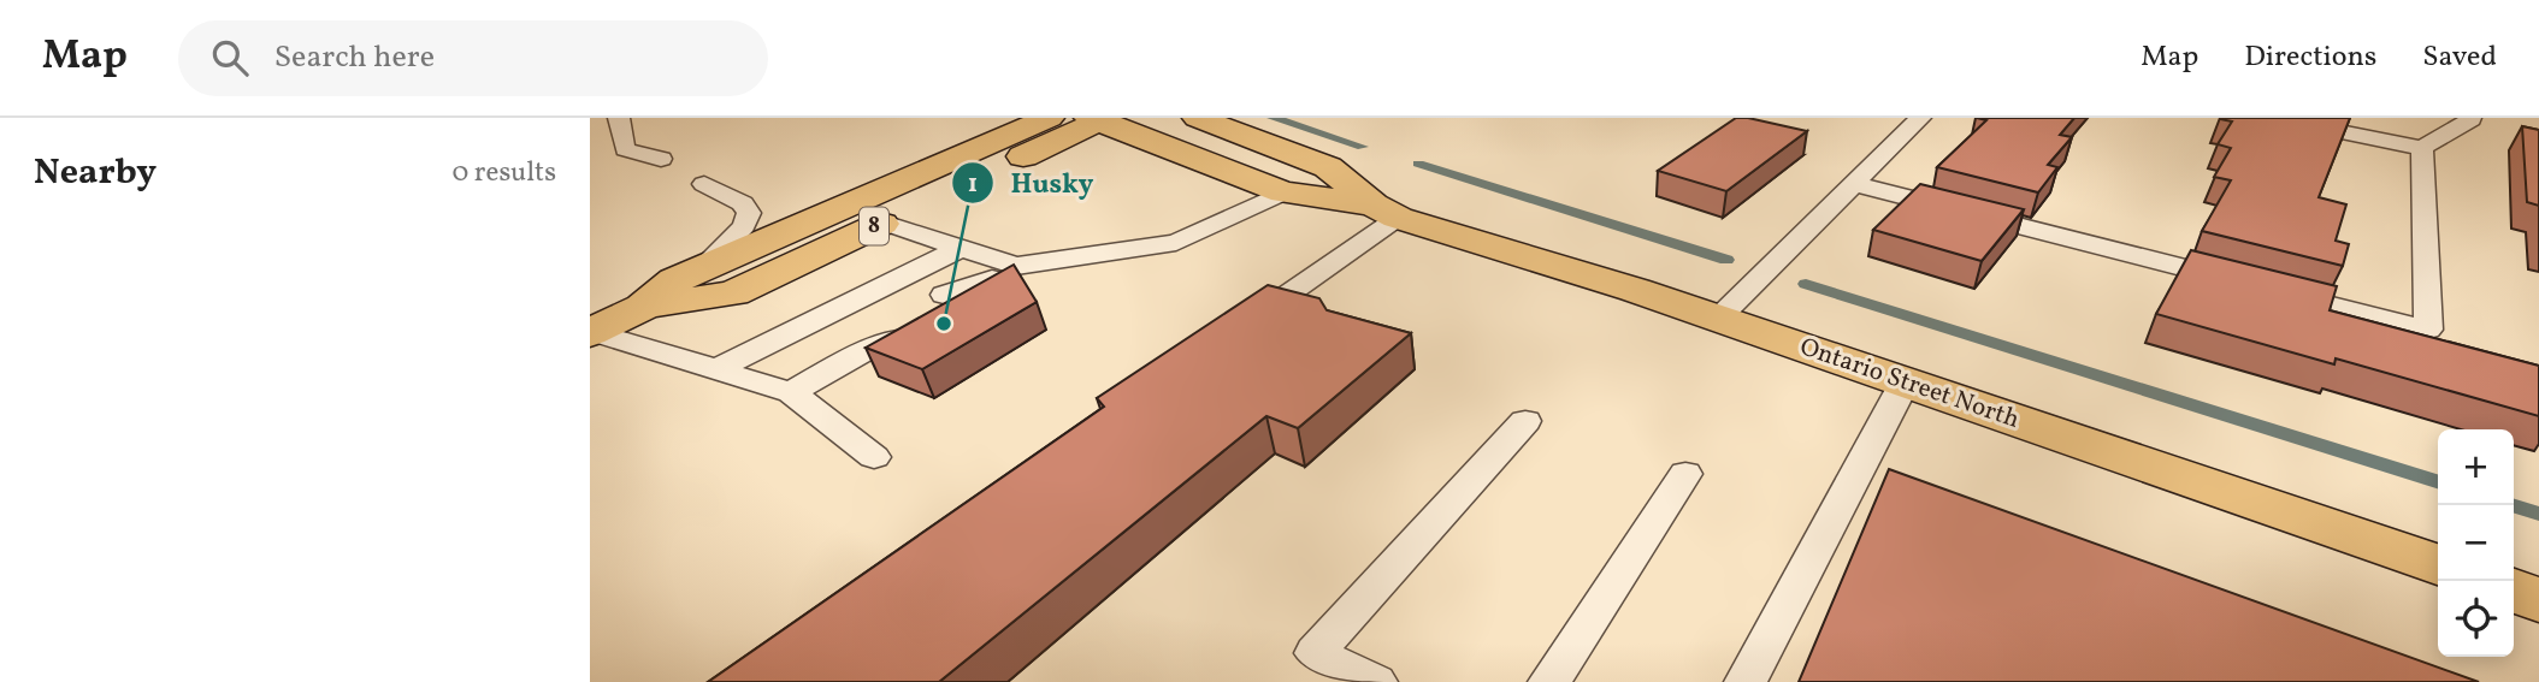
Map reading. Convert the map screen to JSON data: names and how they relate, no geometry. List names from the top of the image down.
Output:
{
  "streets": {
    "main road": ["8", "Ontario Street North"]
  },
  "crossings": [
    ["8", "Ontario Street North"]
  ],
  "places": ["Husky"],
  "page": {
    "header": "Map",
    "search": "Search here",
    "nav": ["Map", "Directions", "Saved"],
    "heading": ["Nearby", "0 results"],
    "map_buttons": ["+", "−"]
  }
}
